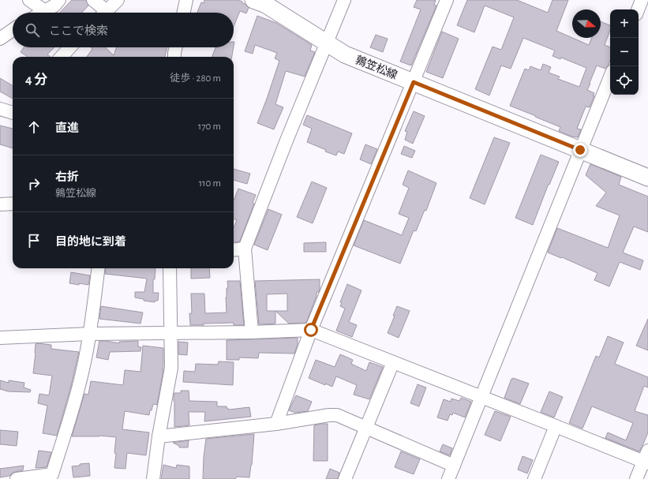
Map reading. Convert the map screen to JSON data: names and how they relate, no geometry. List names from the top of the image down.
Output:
{
  "streets": {
    "main road": ["鶉笠松線"]
  },
  "north": "right",
  "page": {
    "map_buttons": ["+", "−"],
    "search": "ここで検索",
    "heading": ["4 分", "徒歩 · 280 m"],
    "list": [
      ["直進", "170 m"],
      ["右折", "鶉笠松線", "110 m"],
      "目的地に到着"
    ]
  }
}
